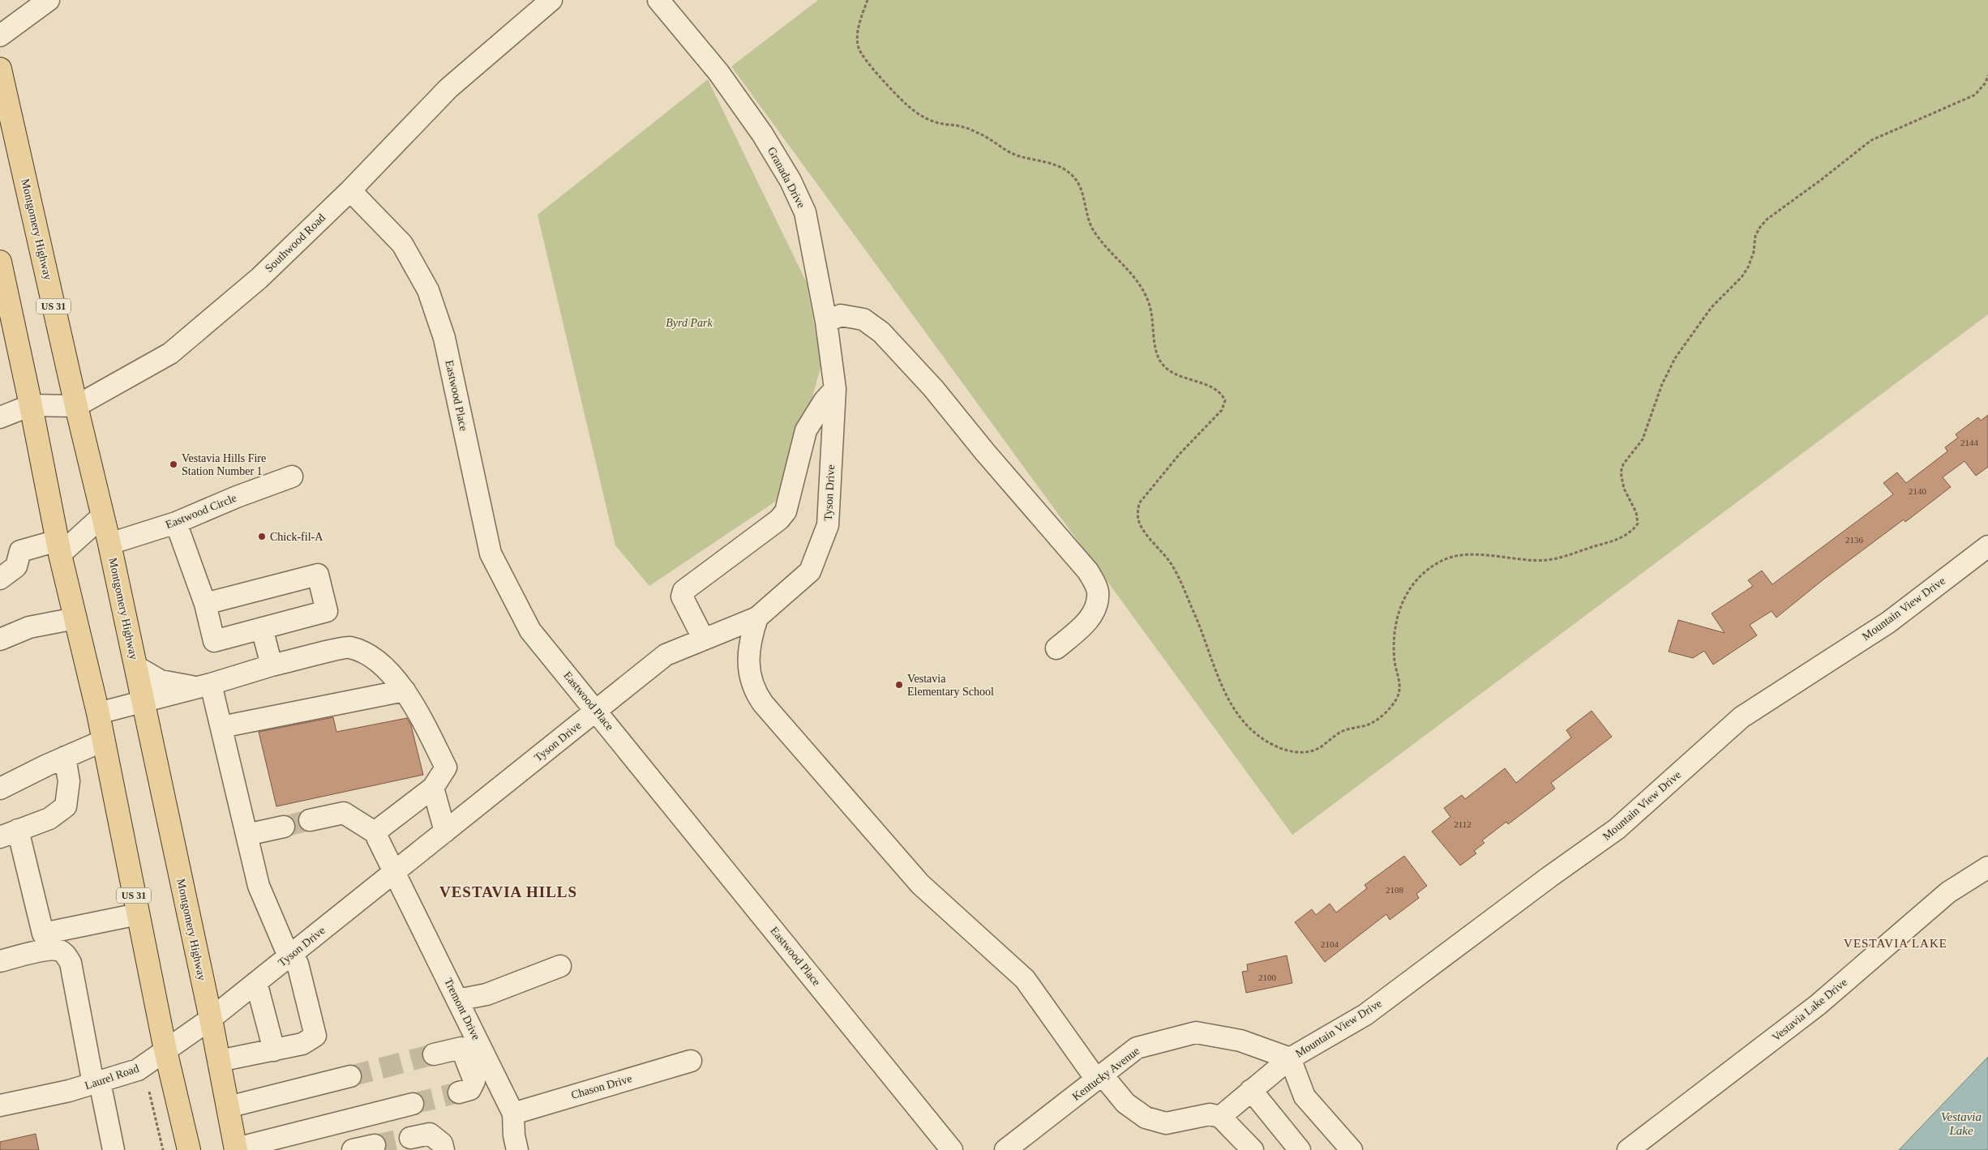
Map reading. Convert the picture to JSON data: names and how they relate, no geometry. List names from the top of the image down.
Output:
{
  "streets": {
    "main road": ["Montgomery Highway", "US 31"],
    "street": [
      "Granada Drive",
      "Southwood Road",
      "Eastwood Place",
      "Tyson Drive",
      "Eastwood Circle",
      "Mountain View Drive",
      "Tremont Drive",
      "Vestavia Lake Drive",
      "Kentucky Avenue",
      "Laurel Road",
      "Chason Drive"
    ]
  },
  "crossings": [
    ["Granada Drive", "Tyson Drive"],
    ["Montgomery Highway", "Southwood Road"],
    ["Montgomery Highway", "Tyson Drive"],
    ["Montgomery Highway", "Eastwood Circle"],
    ["Montgomery Highway", "Laurel Road"],
    ["Southwood Road", "Eastwood Place"],
    ["US 31", "Laurel Road"],
    ["Eastwood Place", "Tyson Drive"],
    ["Tyson Drive", "Tremont Drive"],
    ["Tyson Drive", "Laurel Road"],
    ["Mountain View Drive", "Kentucky Avenue"],
    ["Tremont Drive", "Chason Drive"]
  ],
  "districts": ["VESTAVIA HILLS", "VESTAVIA LAKE"],
  "water": ["Vestavia Lake"],
  "parks": ["Byrd Park"],
  "places": ["Vestavia Hills Fire Station Number 1", "Chick-fil-A", "Vestavia Elementary School"],
  "house_numbers": [
    "2144",
    "2140",
    "2136",
    "2112",
    "2108",
    "2104",
    "2100"
  ]
}
